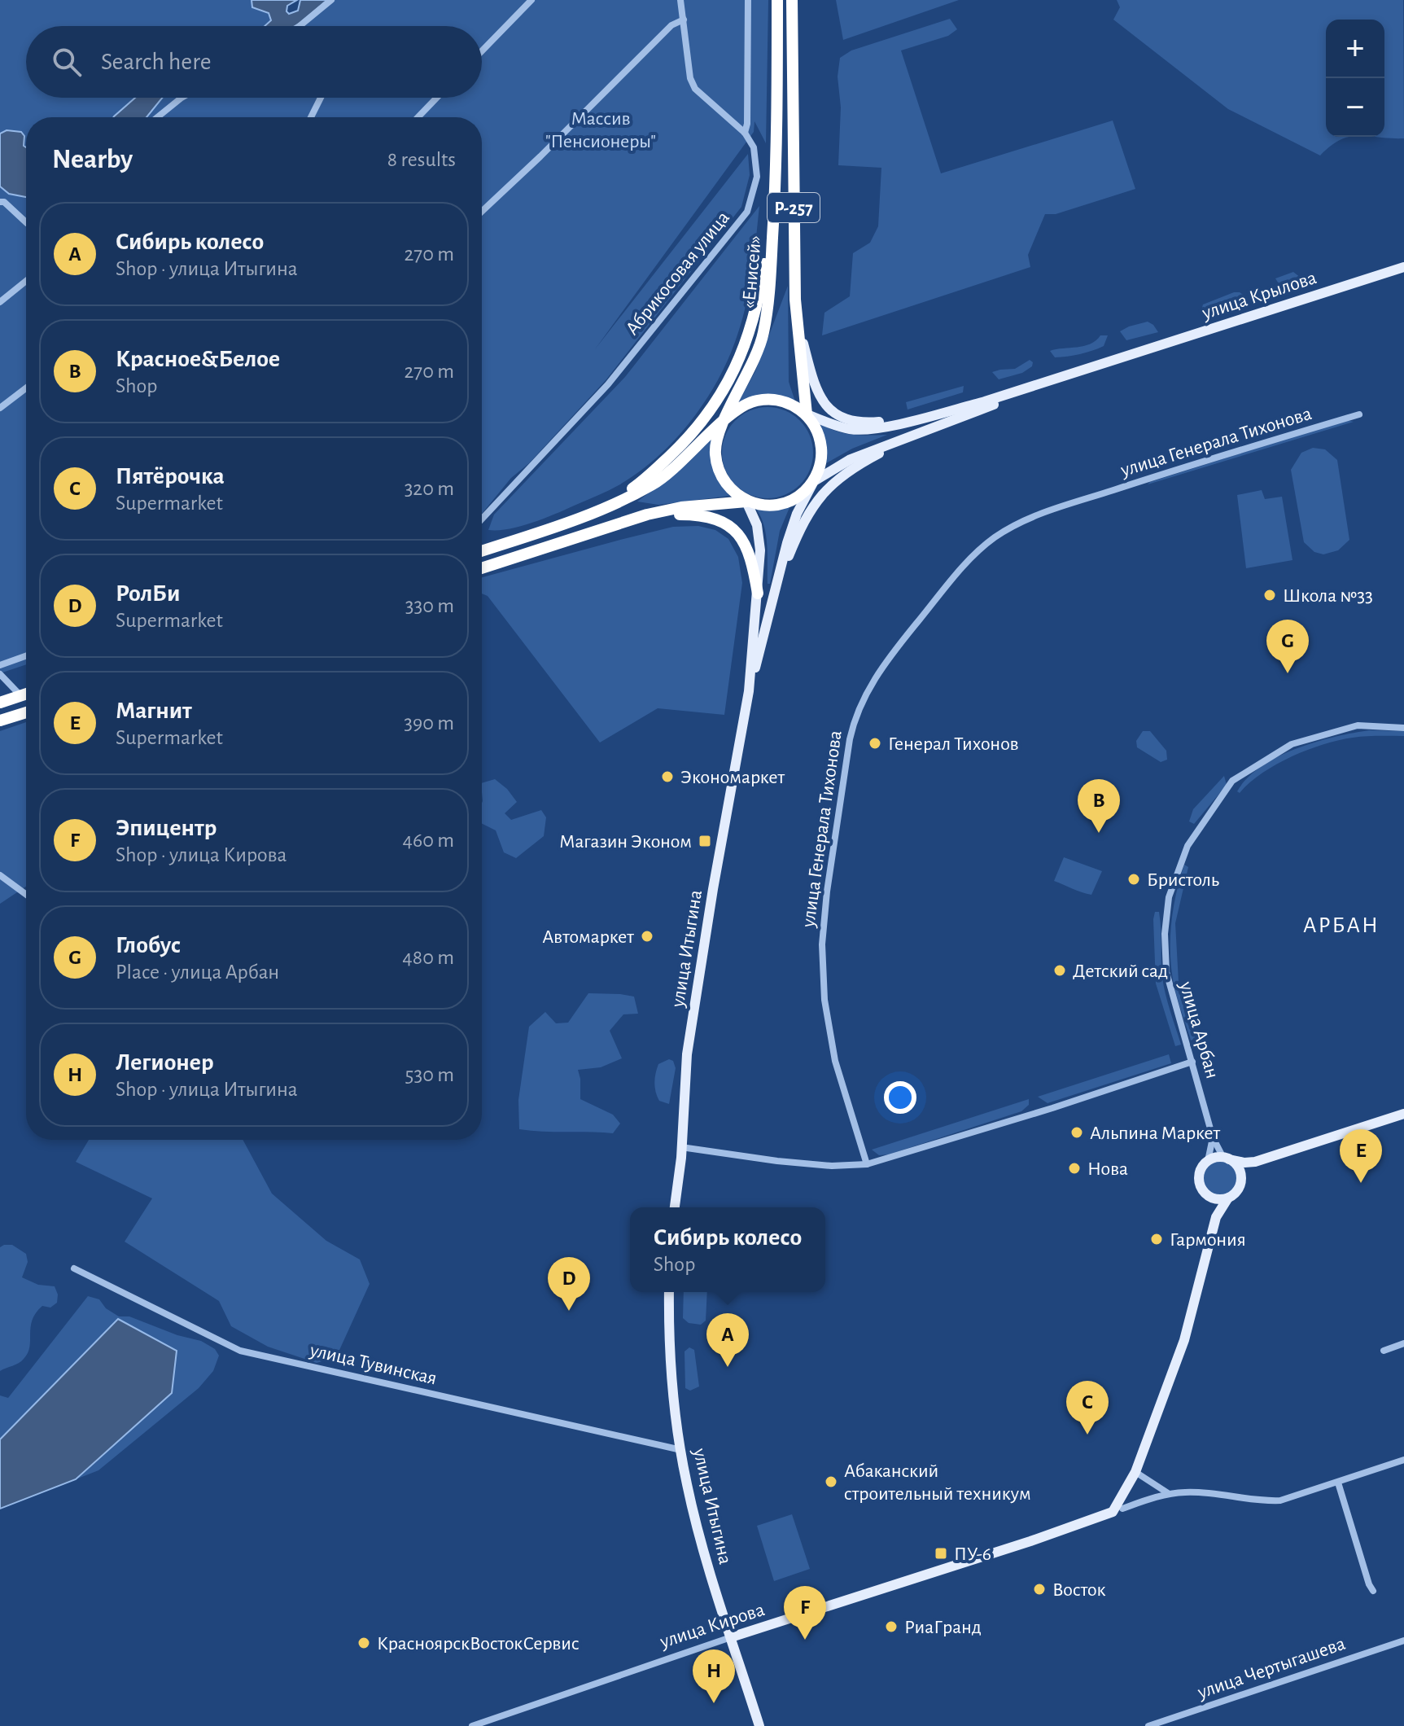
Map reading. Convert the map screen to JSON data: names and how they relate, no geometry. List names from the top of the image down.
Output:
{
  "streets": {
    "highway": ["Р-257", "«Енисей»"],
    "main road": ["улица Крылова", "улица Итыгина", "улица Кирова"],
    "street": [
      "Абрикосовая улица",
      "улица Генерала Тихонова",
      "улица Арбан",
      "улица Тувинская",
      "улица Чертыгашева"
    ]
  },
  "crossings": [
    ["Р-257", "«Енисей»"],
    ["Р-257", "улица Итыгина"],
    ["«Енисей»", "улица Итыгина"],
    ["улица Итыгина", "улица Тувинская"],
    ["улица Итыгина", "улица Кирова"]
  ],
  "districts": ["АРБАН"],
  "parks": ["Массив \"Пенсионеры\""],
  "places": {
    "other": [
      "Школа №33",
      "Генерал Тихонов",
      "Экономаркет",
      "Бристоль",
      "Автомаркет",
      "Детский сад",
      "Альпина Маркет",
      "Нова",
      "Гармония",
      "Абаканский строительный техникум",
      "Восток",
      "РиаГранд",
      "КрасноярскВостокСервис"
    ],
    "transit": ["Магазин Эконом", "ПУ-6"]
  },
  "page": {
    "map_buttons": ["+", "−"],
    "search": "Search here",
    "heading": ["Nearby", "8 results"],
    "list": [
      {
        "mark": "A",
        "name": "Сибирь колесо",
        "note": "Shop · улица Итыгина",
        "value": "270 m"
      },
      {
        "mark": "B",
        "name": "Красное&Белое",
        "note": "Shop",
        "value": "270 m"
      },
      {
        "mark": "C",
        "name": "Пятёрочка",
        "note": "Supermarket",
        "value": "320 m"
      },
      {
        "mark": "D",
        "name": "РолБи",
        "note": "Supermarket",
        "value": "330 m"
      },
      {
        "mark": "E",
        "name": "Магнит",
        "note": "Supermarket",
        "value": "390 m"
      },
      {
        "mark": "F",
        "name": "Эпицентр",
        "note": "Shop · улица Кирова",
        "value": "460 m"
      },
      {
        "mark": "G",
        "name": "Глобус",
        "note": "Place · улица Арбан",
        "value": "480 m"
      },
      {
        "mark": "H",
        "name": "Легионер",
        "note": "Shop · улица Итыгина",
        "value": "530 m"
      }
    ],
    "pins": [
      "G",
      "B",
      "E",
      "D",
      "A",
      "C",
      "F",
      "H"
    ],
    "popup": ["Сибирь колесо", "Shop"]
  }
}
